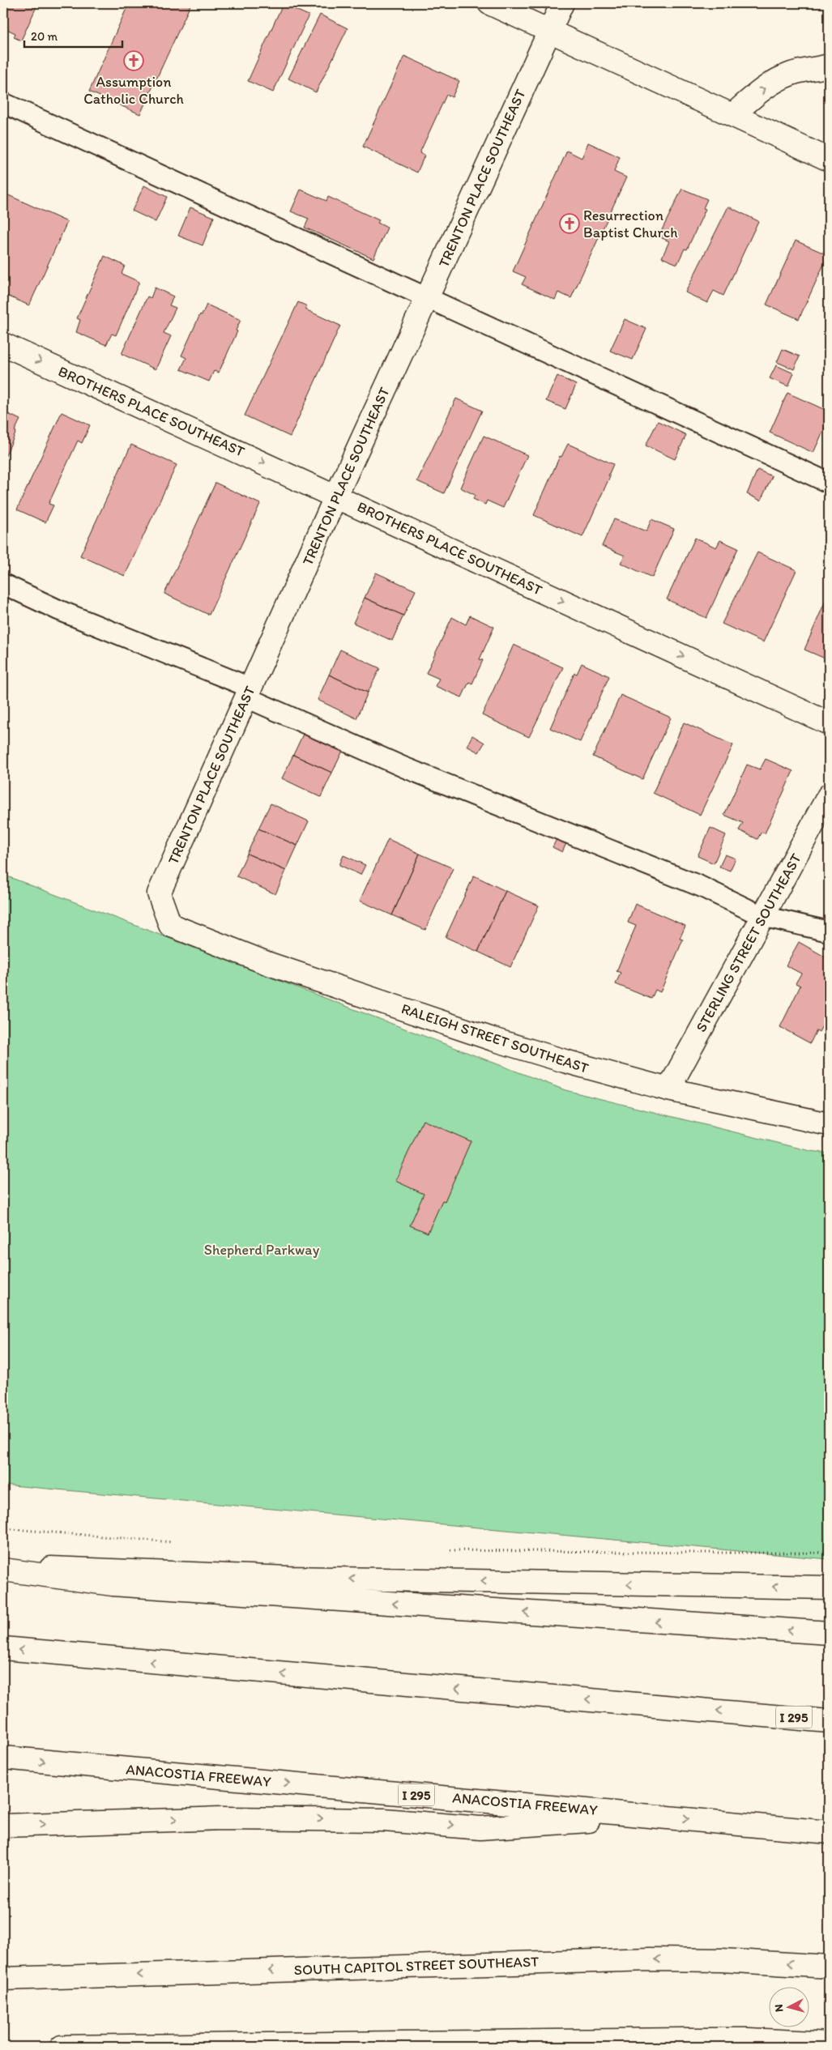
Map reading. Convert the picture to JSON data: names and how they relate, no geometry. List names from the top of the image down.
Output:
{
  "streets": {
    "main road": [
      "TRENTON PLACE SOUTHEAST",
      "BROTHERS PLACE SOUTHEAST",
      "STERLING STREET SOUTHEAST",
      "RALEIGH STREET SOUTHEAST",
      "I 295",
      "ANACOSTIA FREEWAY",
      "SOUTH CAPITOL STREET SOUTHEAST"
    ]
  },
  "crossings": [
    ["TRENTON PLACE SOUTHEAST", "BROTHERS PLACE SOUTHEAST"],
    ["TRENTON PLACE SOUTHEAST", "RALEIGH STREET SOUTHEAST"],
    ["STERLING STREET SOUTHEAST", "RALEIGH STREET SOUTHEAST"]
  ],
  "one_way": ["BROTHERS PLACE SOUTHEAST"],
  "parks": ["Shepherd Parkway"],
  "places": {
    "church": ["Assumption Catholic Church", "Resurrection Baptist Church"]
  },
  "scale_bar": "20 m",
  "north": "left"
}
